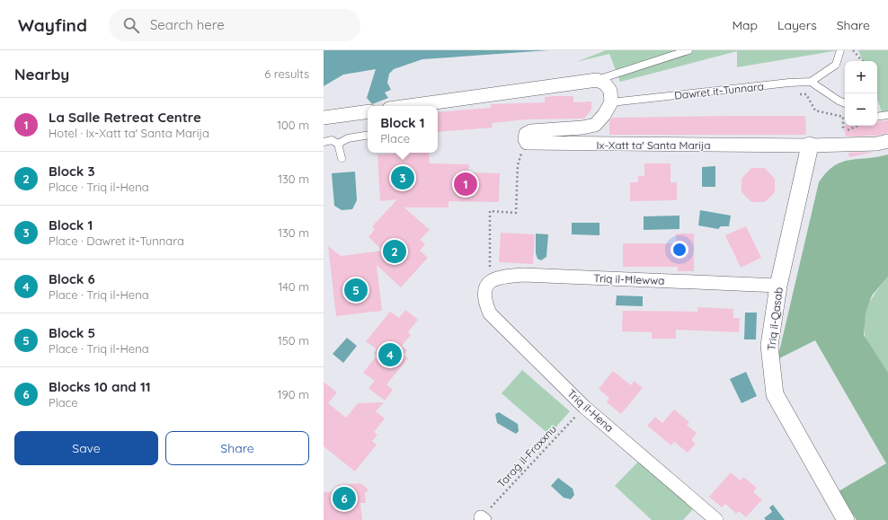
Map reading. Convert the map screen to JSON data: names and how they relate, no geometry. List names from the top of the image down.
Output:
{
  "streets": {
    "street": [
      "Ix-Xatt ta' Santa Marija",
      "Triq il-Ħlewwa",
      "Triq il-Qasab",
      "Triq il-Hena"
    ],
    "lane": ["Dawret it-Tunnara"],
    "path": ["Taraġ il-Fraxxnu"]
  },
  "crossings": [
    ["Dawret it-Tunnara", "Ix-Xatt ta' Santa Marija"],
    ["Ix-Xatt ta' Santa Marija", "Triq il-Qasab"],
    ["Triq il-Ħlewwa", "Triq il-Qasab"],
    ["Triq il-Ħlewwa", "Triq il-Hena"],
    ["Triq il-Hena", "Taraġ il-Fraxxnu"]
  ],
  "page": {
    "header": "Wayfind",
    "search": "Search here",
    "nav": ["Map", "Layers", "Share"],
    "heading": ["Nearby", "6 results"],
    "map_buttons": ["+", "−"],
    "list": [
      {
        "mark": "1",
        "name": "La Salle Retreat Centre",
        "note": "Hotel · Ix-Xatt ta' Santa Marija",
        "value": "100 m"
      },
      {
        "mark": "2",
        "name": "Block 3",
        "note": "Place · Triq il-Hena",
        "value": "130 m"
      },
      {
        "mark": "3",
        "name": "Block 1",
        "note": "Place · Dawret it-Tunnara",
        "value": "130 m"
      },
      {
        "mark": "4",
        "name": "Block 6",
        "note": "Place · Triq il-Hena",
        "value": "140 m"
      },
      {
        "mark": "5",
        "name": "Block 5",
        "note": "Place · Triq il-Hena",
        "value": "150 m"
      },
      {
        "mark": "6",
        "name": "Blocks 10 and 11",
        "note": "Place",
        "value": "190 m"
      }
    ],
    "popup": ["Block 1", "Place"],
    "pins": [
      "3",
      "1",
      "2",
      "5",
      "4",
      "6"
    ],
    "buttons": ["Save", "Share"]
  }
}
